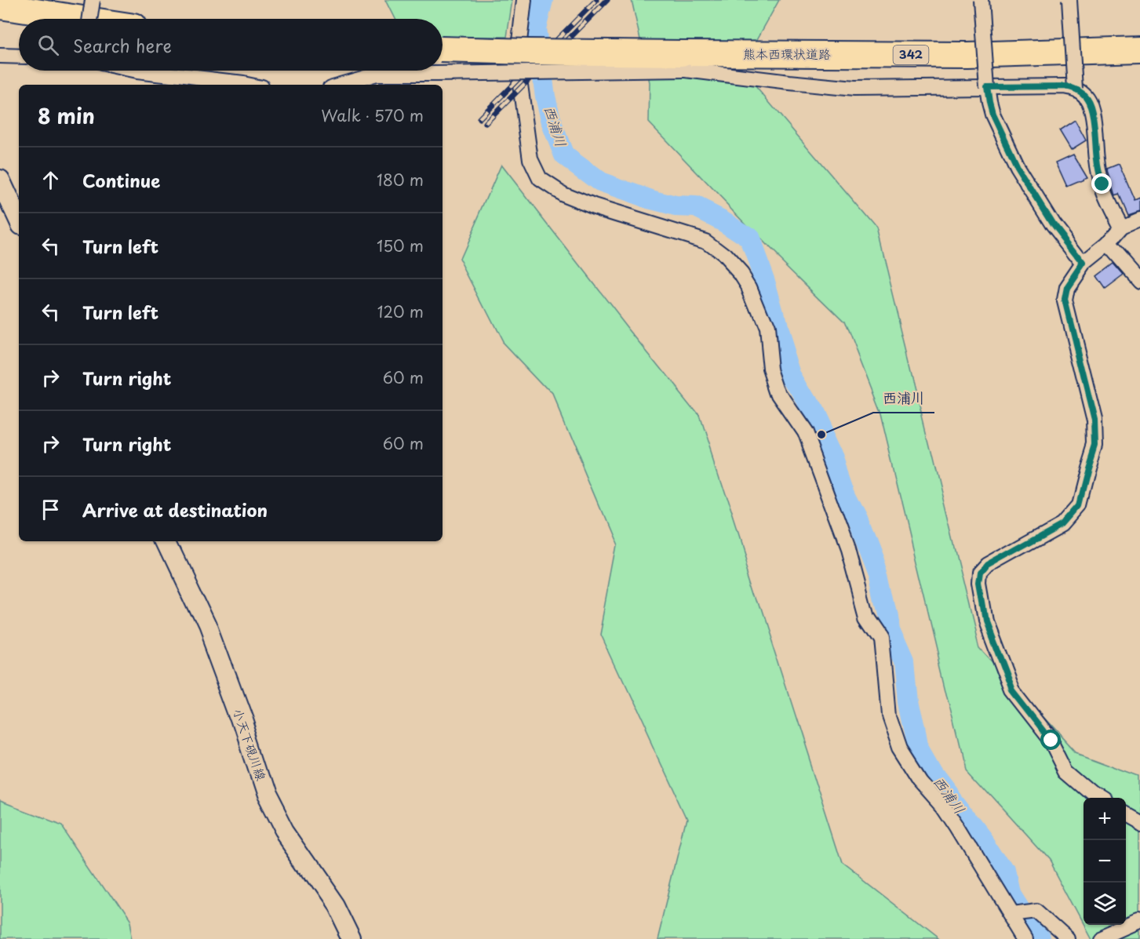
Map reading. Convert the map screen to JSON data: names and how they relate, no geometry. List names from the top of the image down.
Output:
{
  "streets": {
    "highway": ["熊本西環状道路", "342"],
    "main road": ["小天下硯川線"]
  },
  "water": ["西浦川"],
  "places": ["西浦川"],
  "page": {
    "search": "Search here",
    "heading": ["8 min", "Walk · 570 m"],
    "list": [
      ["Continue", "180 m"],
      ["Turn left", "150 m"],
      ["Turn left", "120 m"],
      ["Turn right", "60 m"],
      ["Turn right", "60 m"],
      "Arrive at destination"
    ],
    "map_buttons": ["+", "−"]
  }
}
